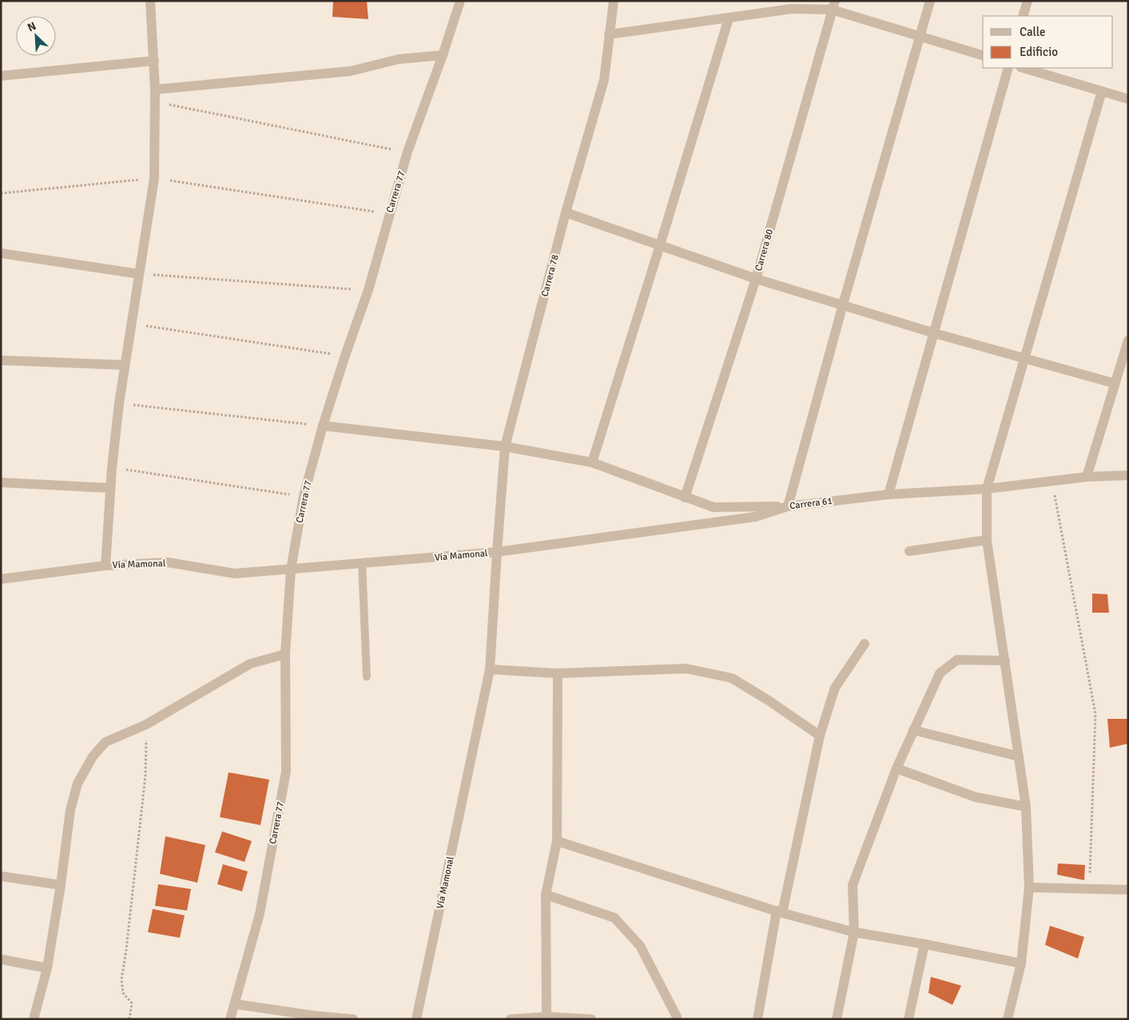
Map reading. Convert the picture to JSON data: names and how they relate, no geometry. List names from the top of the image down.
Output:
{
  "streets": {
    "street": [
      "Carrera 77",
      "Carrera 80",
      "Carrera 78",
      "Carrera 61",
      "Vía Mamonal"
    ]
  },
  "crossings": [
    ["Carrera 77", "Vía Mamonal"],
    ["Carrera 78", "Carrera 61"],
    ["Carrera 78", "Vía Mamonal"],
    ["Carrera 61", "Vía Mamonal"]
  ],
  "legend": ["Calle", "Edificio"],
  "north": "top left"
}
